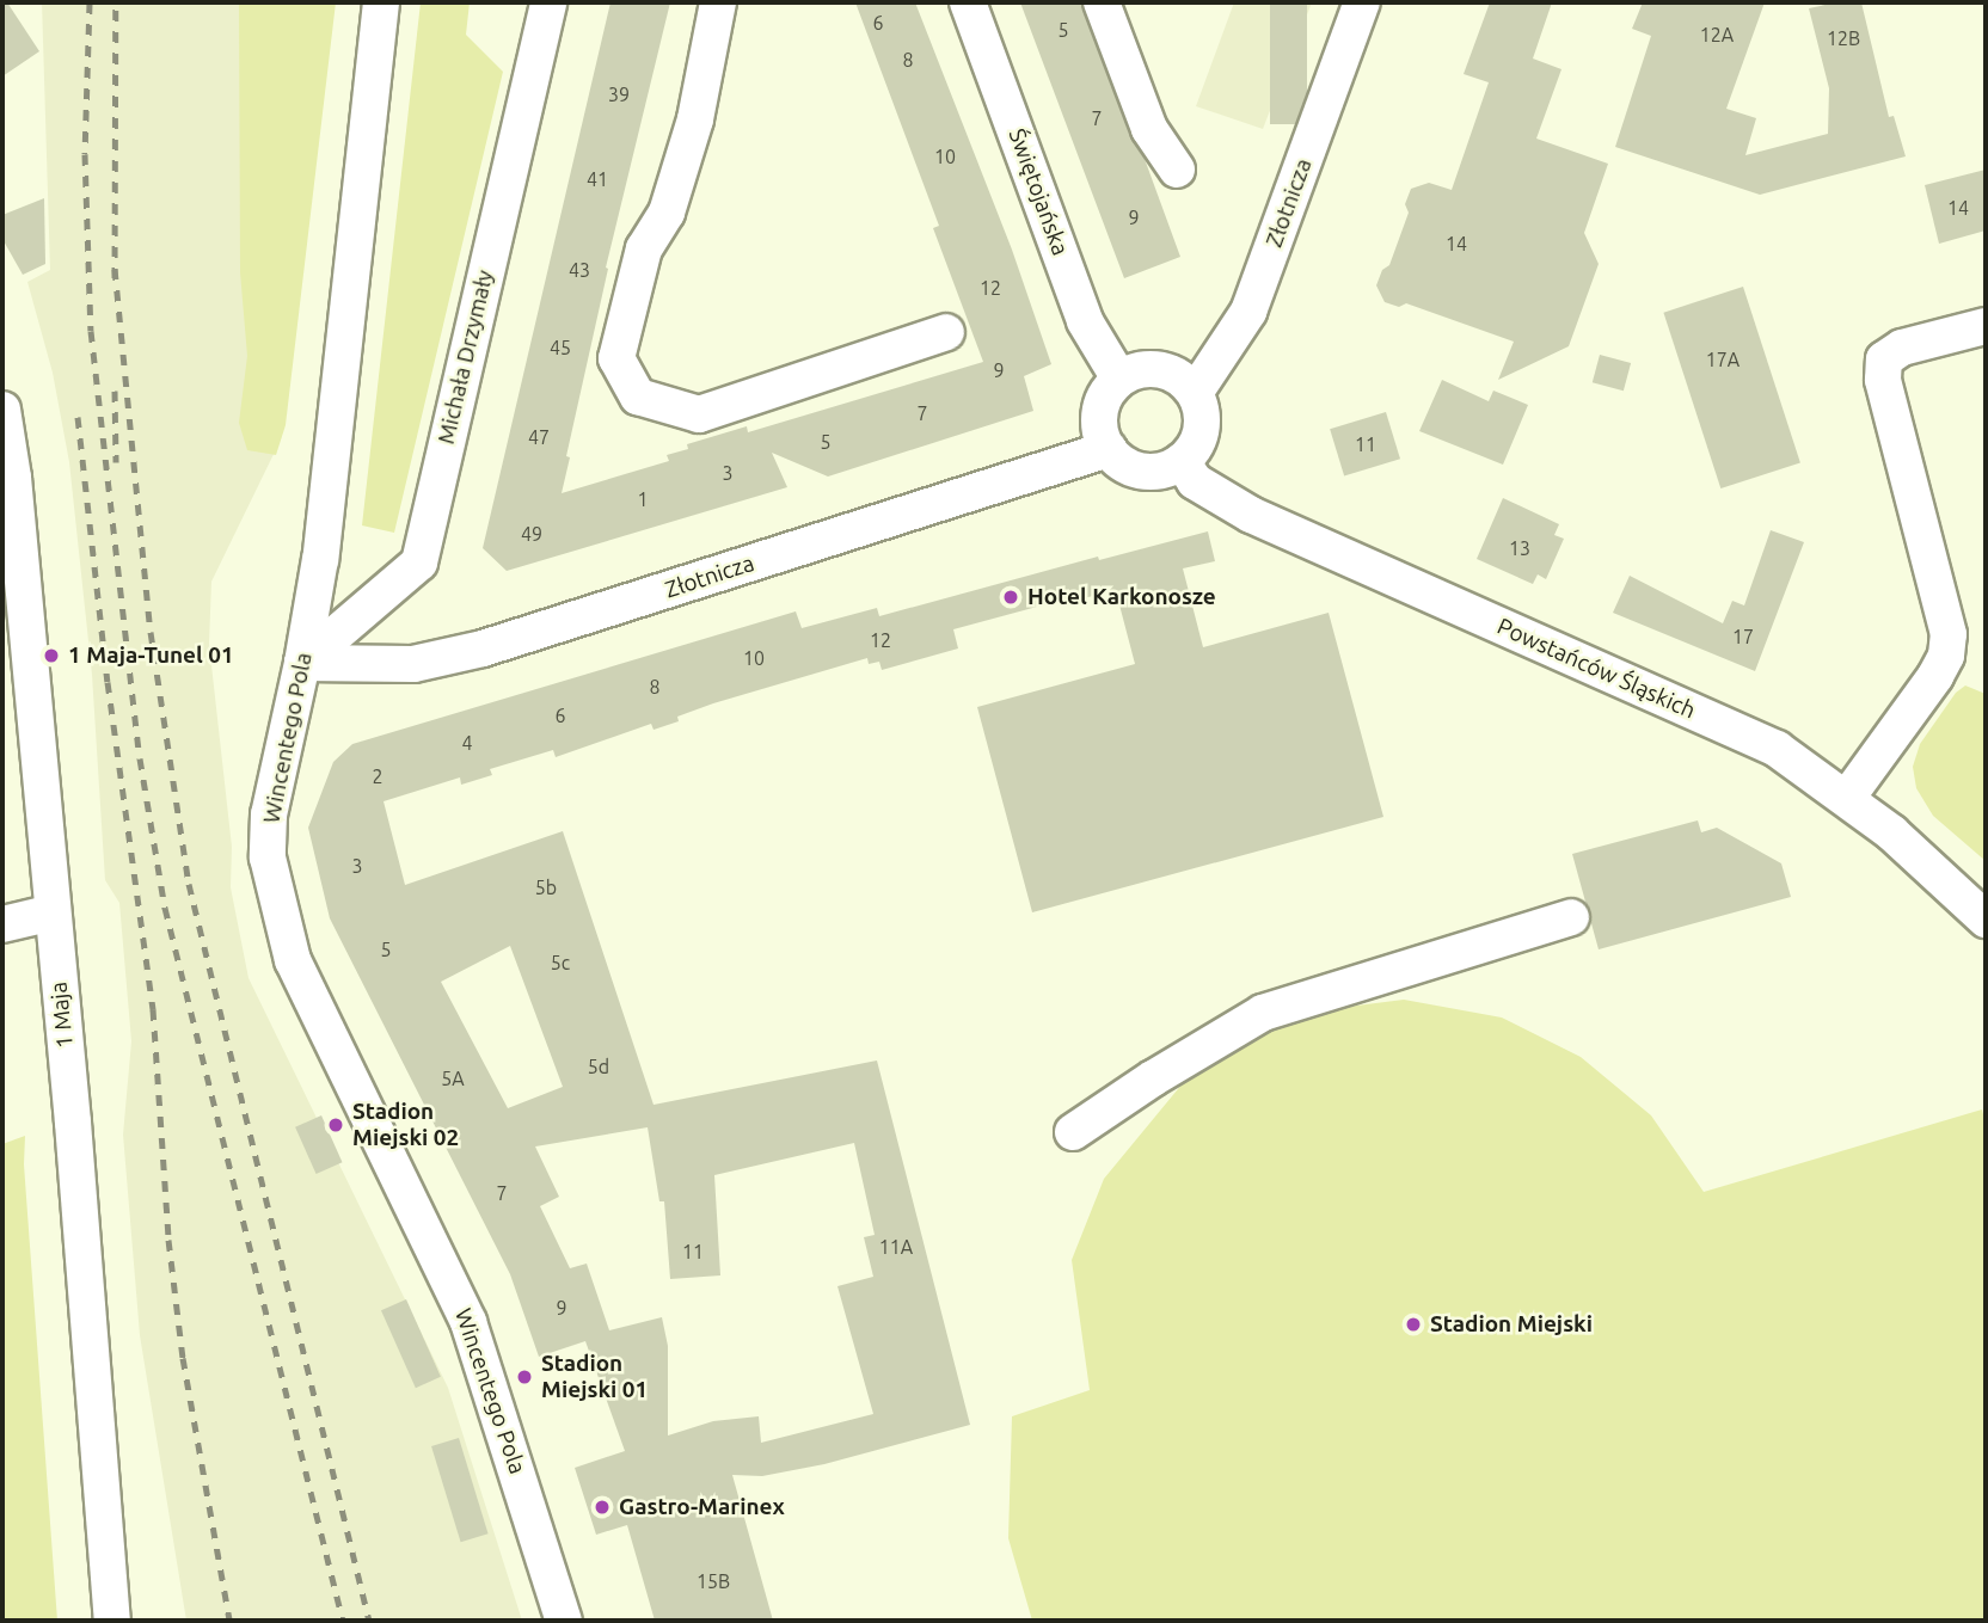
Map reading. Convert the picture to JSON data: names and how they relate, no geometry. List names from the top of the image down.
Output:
{
  "streets": {
    "street": [
      "Świętojańska",
      "Złotnicza",
      "Michała Drzymały",
      "Powstańców Śląskich",
      "Wincentego Pola",
      "1 Maja"
    ]
  },
  "crossings": [
    ["Świętojańska", "Złotnicza"],
    ["Świętojańska", "Powstańców Śląskich"],
    ["Złotnicza", "Michała Drzymały"],
    ["Złotnicza", "Powstańców Śląskich"],
    ["Złotnicza", "Wincentego Pola"],
    ["Michała Drzymały", "Wincentego Pola"]
  ],
  "places": [
    "Hotel Karkonosze",
    "1 Maja-Tunel 01",
    "Stadion Miejski 02",
    "Stadion Miejski",
    "Stadion Miejski 01",
    "Gastro-Marinex"
  ],
  "house_numbers": [
    "6",
    "5",
    "12A",
    "12B",
    "8",
    "39",
    "7",
    "10",
    "41",
    "14",
    "9",
    "14",
    "43",
    "12",
    "45",
    "17A",
    "9",
    "7",
    "47",
    "5",
    "11",
    "3",
    "1",
    "49",
    "13",
    "17",
    "12",
    "10",
    "8",
    "6",
    "4",
    "2",
    "3",
    "5b",
    "5",
    "5c",
    "5d",
    "5A",
    "7",
    "11A",
    "11",
    "9",
    "15B"
  ]
}
